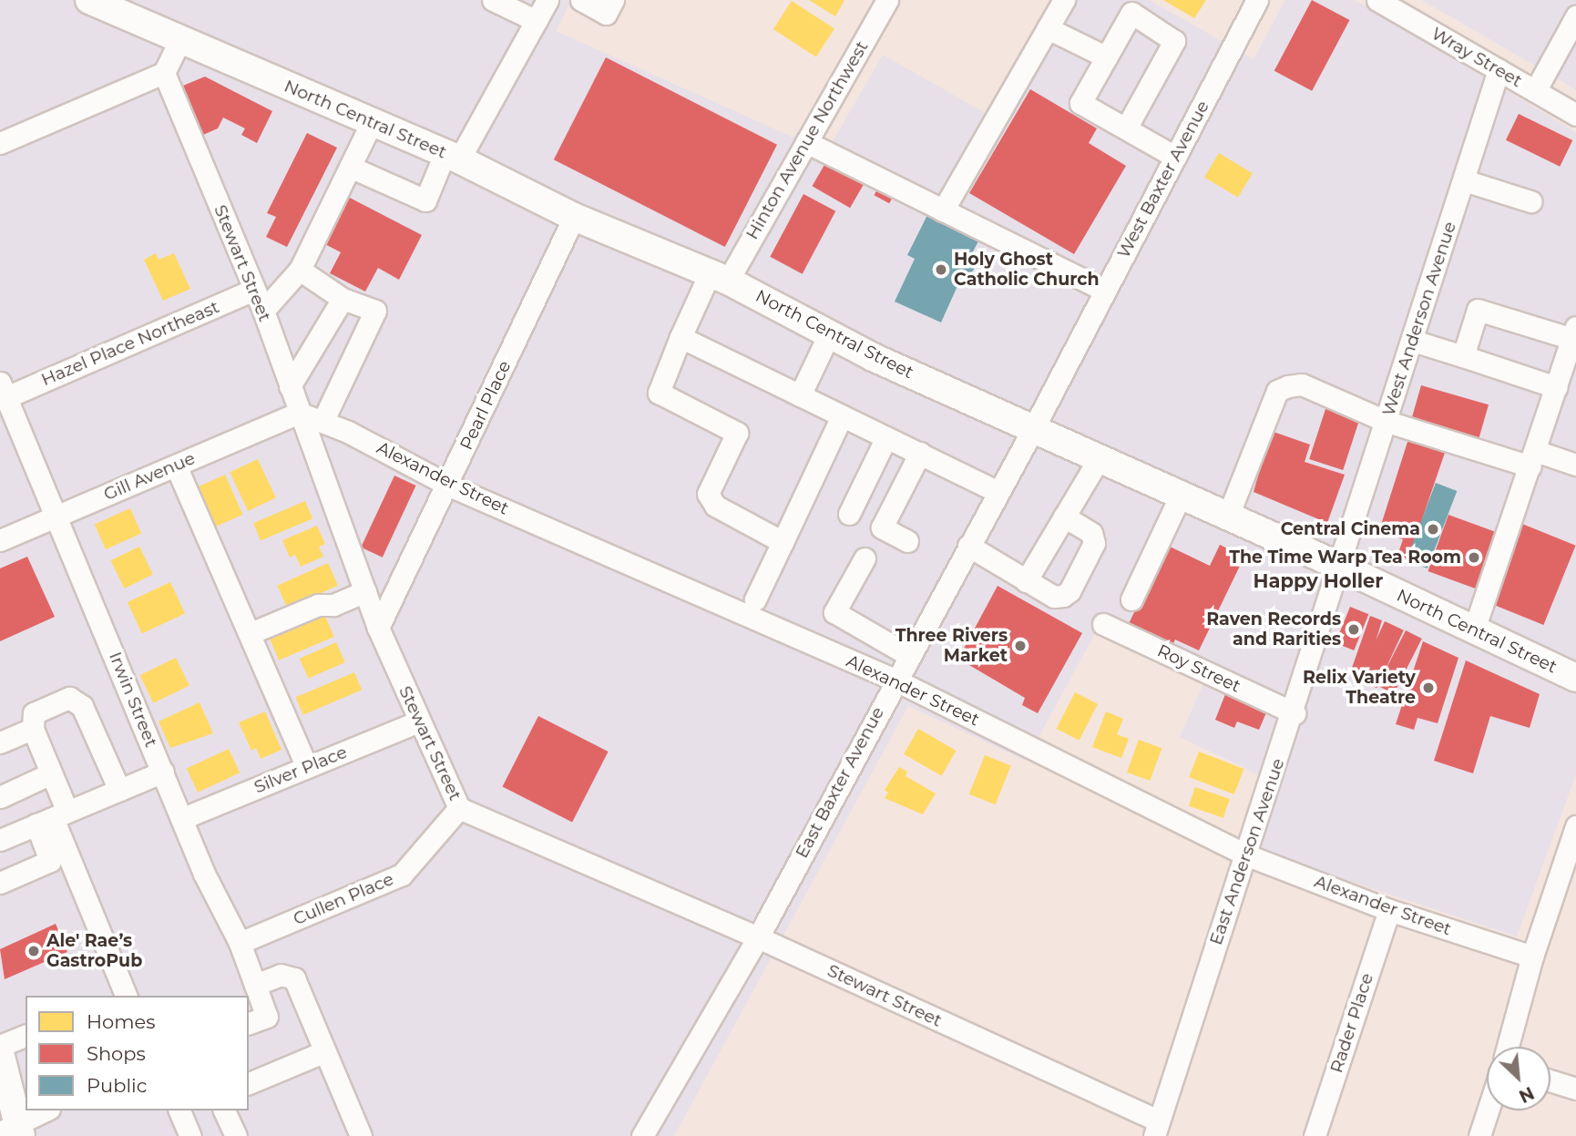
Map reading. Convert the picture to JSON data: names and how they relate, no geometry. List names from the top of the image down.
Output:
{
  "streets": {
    "main road": ["North Central Street"],
    "street": [
      "Wray Street",
      "Hinton Avenue Northwest",
      "West Baxter Avenue",
      "Stewart Street",
      "West Anderson Avenue",
      "Hazel Place Northeast",
      "Pearl Place",
      "Gill Avenue",
      "Alexander Street",
      "Roy Street",
      "Irwin Street",
      "Silver Place",
      "East Baxter Avenue",
      "East Anderson Avenue",
      "Cullen Place",
      "Rader Place"
    ]
  },
  "crossings": [
    ["Wray Street", "West Anderson Avenue"],
    ["North Central Street", "Hinton Avenue Northwest"],
    ["North Central Street", "West Baxter Avenue"],
    ["North Central Street", "West Anderson Avenue"],
    ["North Central Street", "Pearl Place"],
    ["North Central Street", "East Baxter Avenue"],
    ["North Central Street", "East Anderson Avenue"],
    ["West Baxter Avenue", "East Baxter Avenue"],
    ["Stewart Street", "Hazel Place Northeast"],
    ["Stewart Street", "Pearl Place"],
    ["Stewart Street", "Gill Avenue"],
    ["Stewart Street", "Alexander Street"],
    ["Stewart Street", "Silver Place"],
    ["Stewart Street", "East Baxter Avenue"],
    ["Stewart Street", "East Anderson Avenue"],
    ["Stewart Street", "Cullen Place"],
    ["West Anderson Avenue", "East Anderson Avenue"],
    ["Hazel Place Northeast", "Irwin Street"],
    ["Pearl Place", "Alexander Street"],
    ["Gill Avenue", "Alexander Street"],
    ["Gill Avenue", "Irwin Street"],
    ["Alexander Street", "East Baxter Avenue"],
    ["Alexander Street", "East Anderson Avenue"],
    ["Alexander Street", "Rader Place"],
    ["Roy Street", "East Anderson Avenue"],
    ["Irwin Street", "Silver Place"],
    ["Irwin Street", "Cullen Place"]
  ],
  "districts": ["Happy Holler"],
  "places": [
    "Holy Ghost Catholic Church",
    "Central Cinema",
    "The Time Warp Tea Room",
    "Raven Records and Rarities",
    "Three Rivers Market",
    "Relix Variety Theatre",
    "Ale' Rae’s GastroPub"
  ],
  "legend": ["Homes", "Shops", "Public"],
  "north": "bottom right"
}
